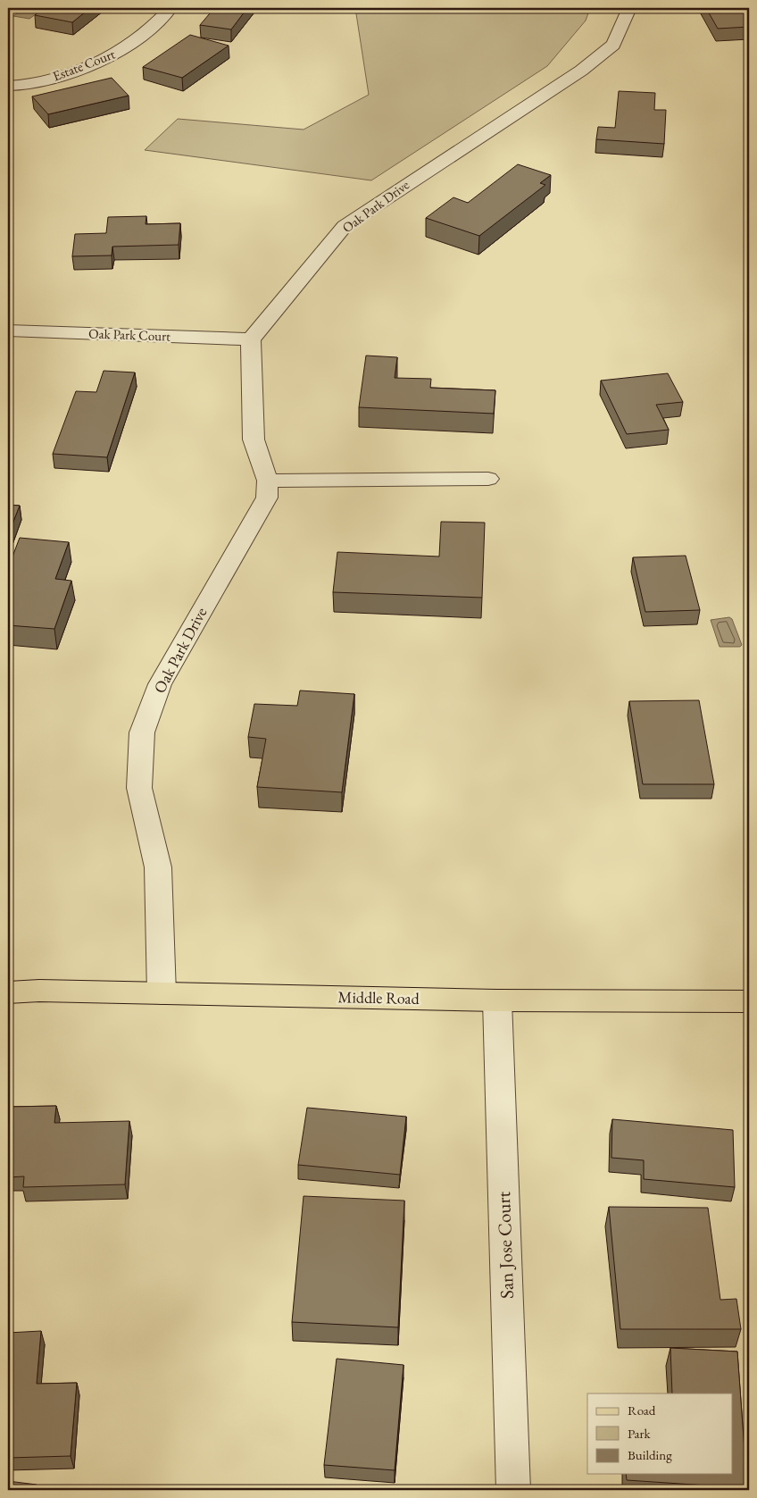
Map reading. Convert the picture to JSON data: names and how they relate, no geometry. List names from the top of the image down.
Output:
{
  "streets": {
    "main road": ["Middle Road"],
    "street": [
      "Estate Court",
      "Oak Park Drive",
      "Oak Park Court",
      "San Jose Court"
    ]
  },
  "crossings": [
    ["Oak Park Drive", "Oak Park Court"],
    ["Oak Park Drive", "Middle Road"],
    ["Middle Road", "San Jose Court"]
  ],
  "legend": ["Road", "Park", "Building"]
}
